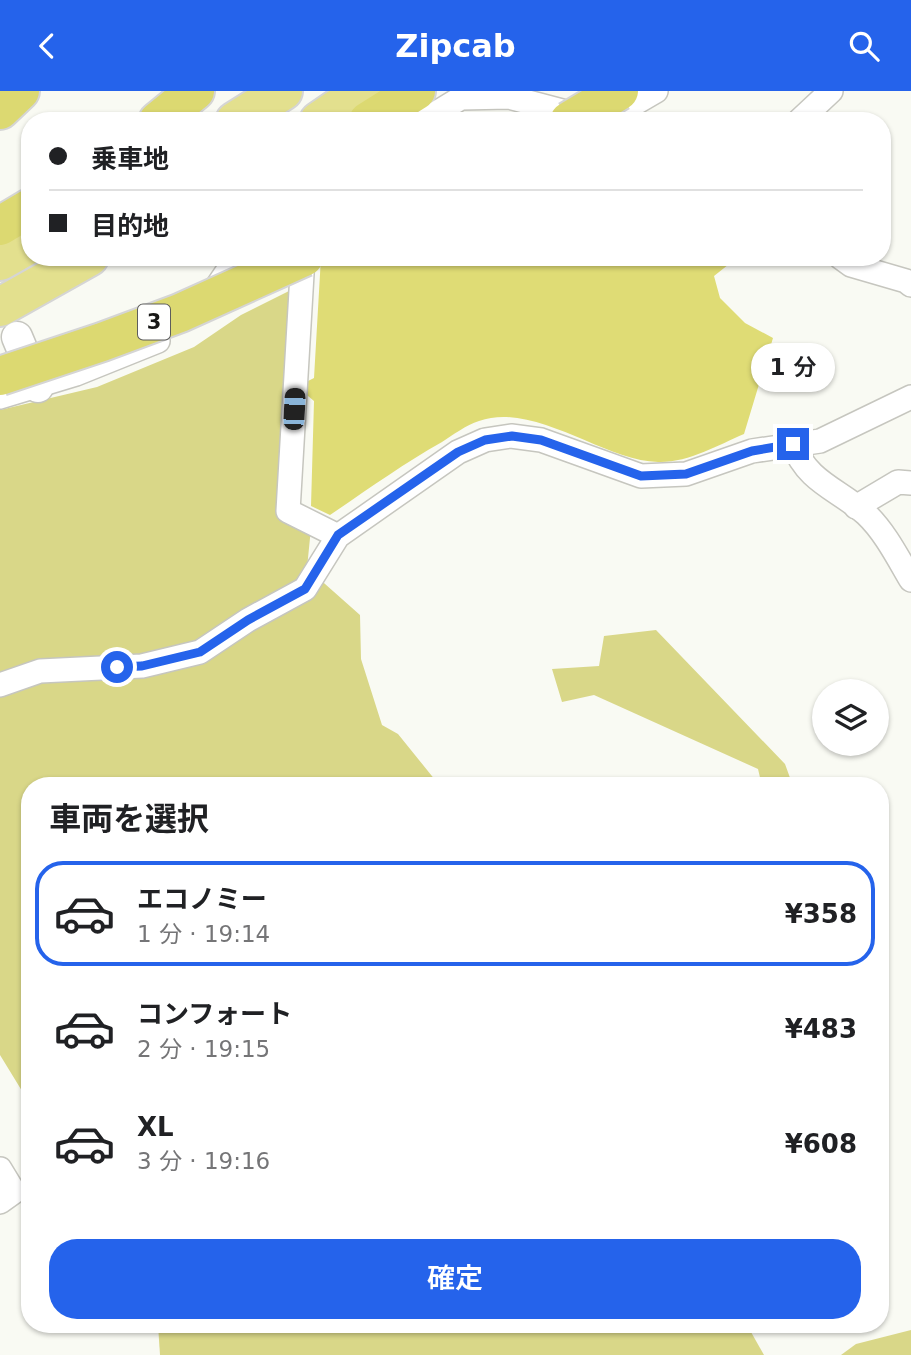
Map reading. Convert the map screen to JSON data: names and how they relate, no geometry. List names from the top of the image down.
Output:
{
  "streets": {
    "highway": ["3"]
  },
  "page": {
    "header": "Zipcab",
    "banner": ["乗車地", "目的地"],
    "bubble": "1 分",
    "heading": "車両を選択",
    "list": [
      {
        "name": "エコノミー",
        "note": "1 分 · 19:14",
        "value": "¥358"
      },
      {
        "name": "コンフォート",
        "note": "2 分 · 19:15",
        "value": "¥483"
      },
      {
        "name": "XL",
        "note": "3 分 · 19:16",
        "value": "¥608"
      }
    ],
    "buttons": "確定"
  }
}
